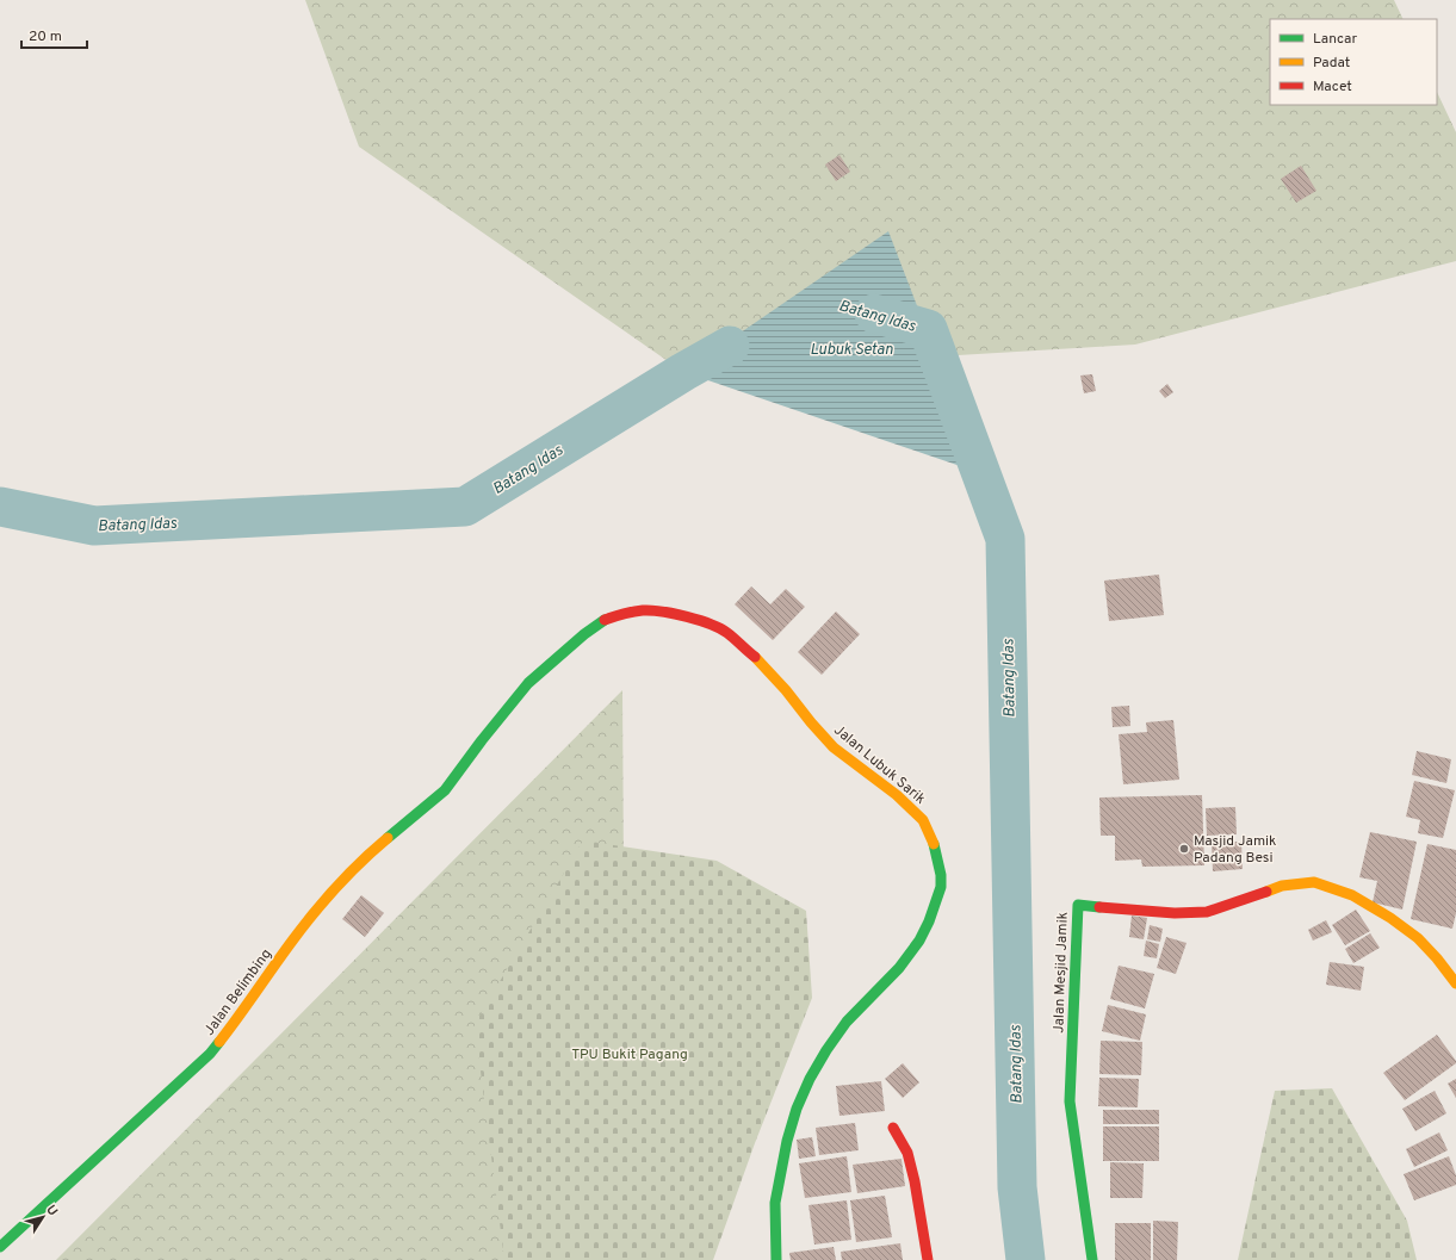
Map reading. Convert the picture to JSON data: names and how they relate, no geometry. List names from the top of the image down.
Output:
{
  "streets": {
    "street": ["Jalan Lubuk Sarik", "Jalan Mesjid Jamik", "Jalan Belimbing"]
  },
  "crossings": [
    ["Jalan Lubuk Sarik", "Jalan Belimbing"]
  ],
  "water": ["Batang Idas", "Lubuk Setan"],
  "parks": ["TPU Bukit Pagang"],
  "places": ["Masjid Jamik Padang Besi"],
  "legend": ["Lancar", "Padat", "Macet"],
  "scale_bar": "20 m",
  "north": "top right"
}
